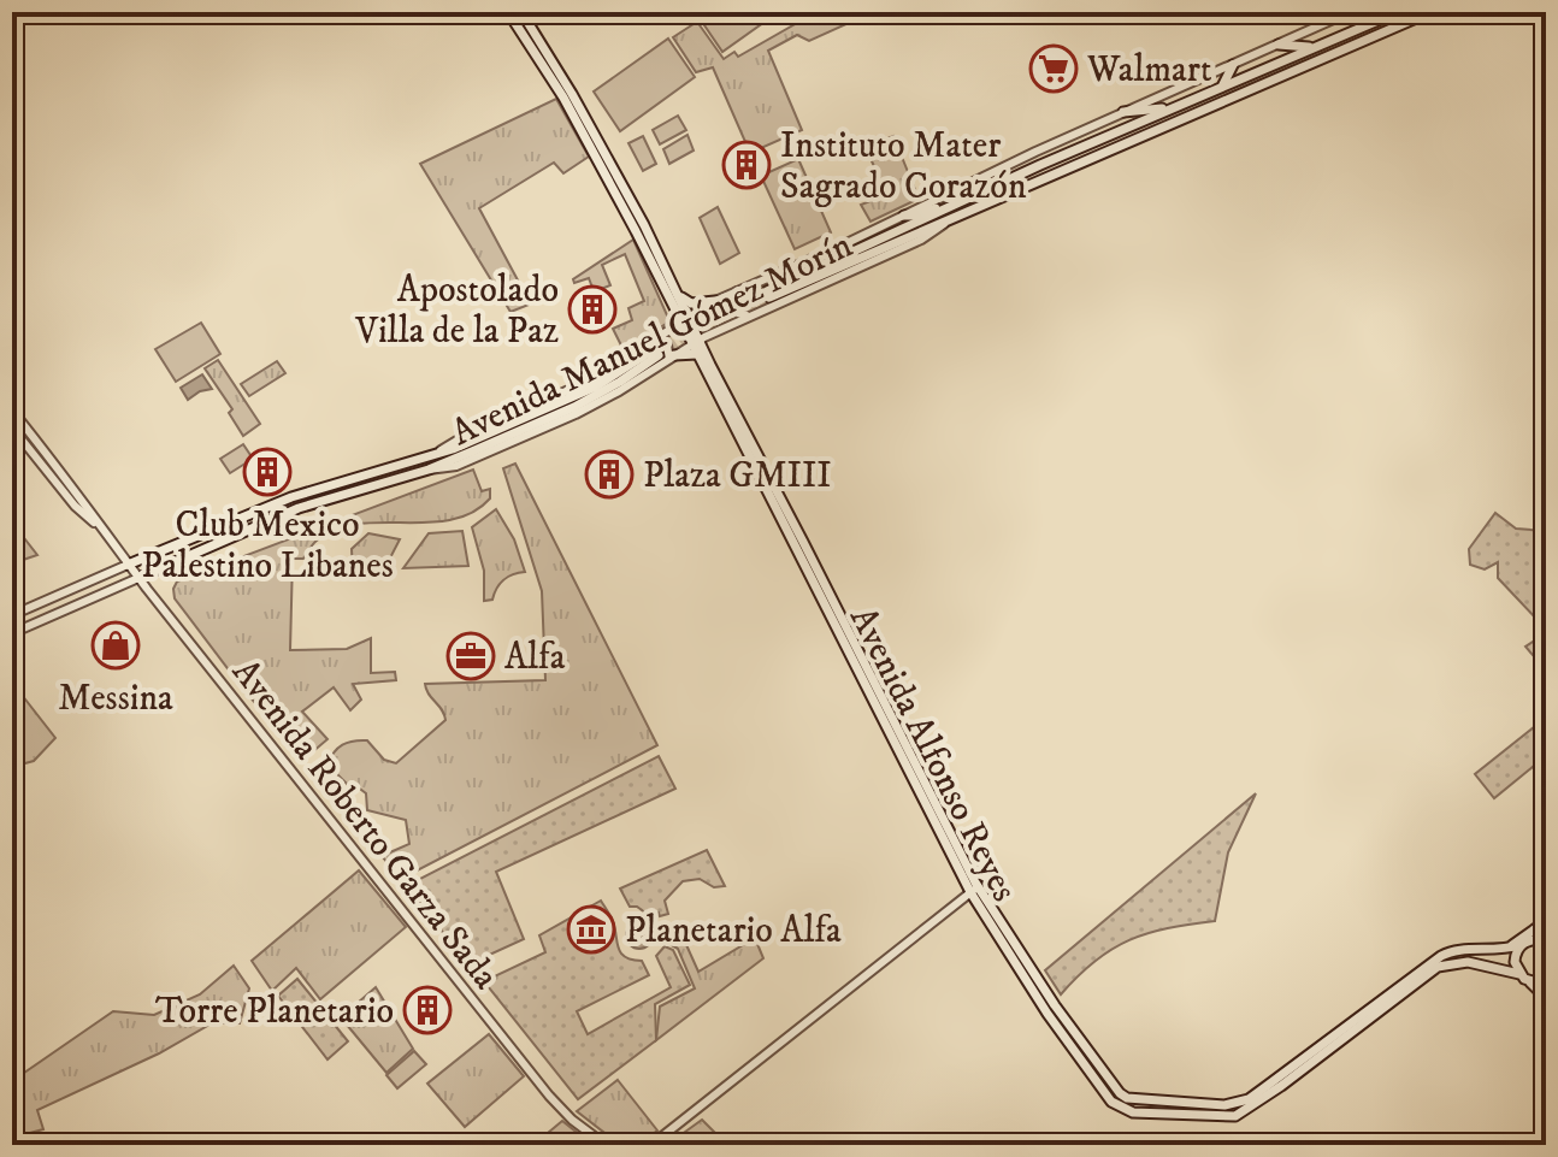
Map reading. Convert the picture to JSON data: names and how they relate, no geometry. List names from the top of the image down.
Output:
{
  "streets": {
    "main road": ["Avenida Manuel Gómez Morín", "Avenida Alfonso Reyes"],
    "street": ["Avenida Roberto Garza Sada"]
  },
  "crossings": [
    ["Avenida Manuel Gómez Morín", "Avenida Alfonso Reyes"],
    ["Avenida Manuel Gómez Morín", "Avenida Roberto Garza Sada"]
  ],
  "places": {
    "supermarket": ["Walmart"],
    "building": [
      "Instituto Mater Sagrado Corazón",
      "Apostolado Villa de la Paz",
      "Club Mexico Palestino Libanes",
      "Plaza GMIII",
      "Torre Planetario"
    ],
    "shop": ["Messina"],
    "office": ["Alfa"],
    "museum": ["Planetario Alfa"]
  }
}
